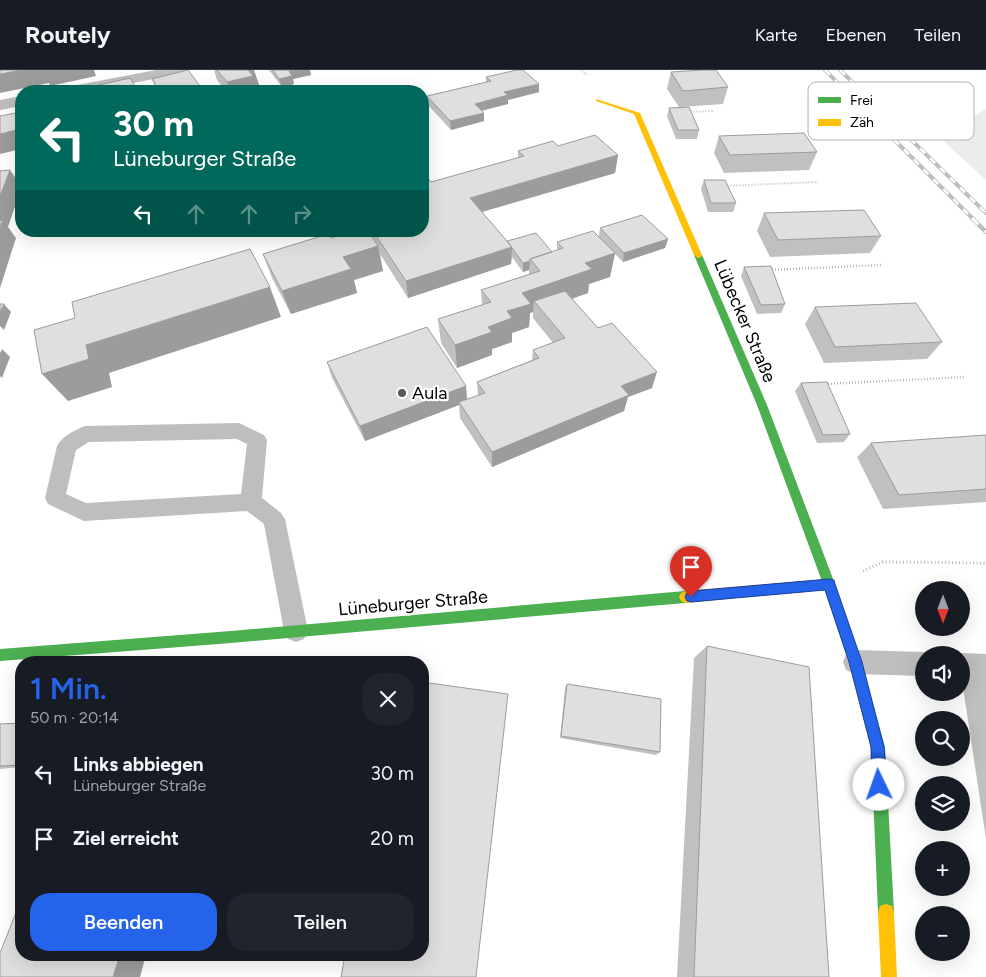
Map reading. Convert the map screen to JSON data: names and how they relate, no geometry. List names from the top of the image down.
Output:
{
  "streets": {
    "street": ["Lübecker Straße", "Lüneburger Straße"]
  },
  "crossings": [
    ["Lübecker Straße", "Lüneburger Straße"]
  ],
  "places": ["Aula"],
  "legend": ["Frei", "Zäh"],
  "north": "bottom",
  "page": {
    "header": "Routely",
    "nav": ["Karte", "Ebenen", "Teilen"],
    "turn": ["30 m", "Lüneburger Straße"],
    "map_buttons": ["+", "−"],
    "heading": ["1 Min.", "50 m · 20:14"],
    "list": [
      {
        "name": "Links abbiegen",
        "note": "Lüneburger Straße",
        "value": "30 m"
      },
      {
        "name": "Ziel erreicht",
        "value": "20 m"
      }
    ],
    "buttons": ["Beenden", "Teilen"]
  }
}
